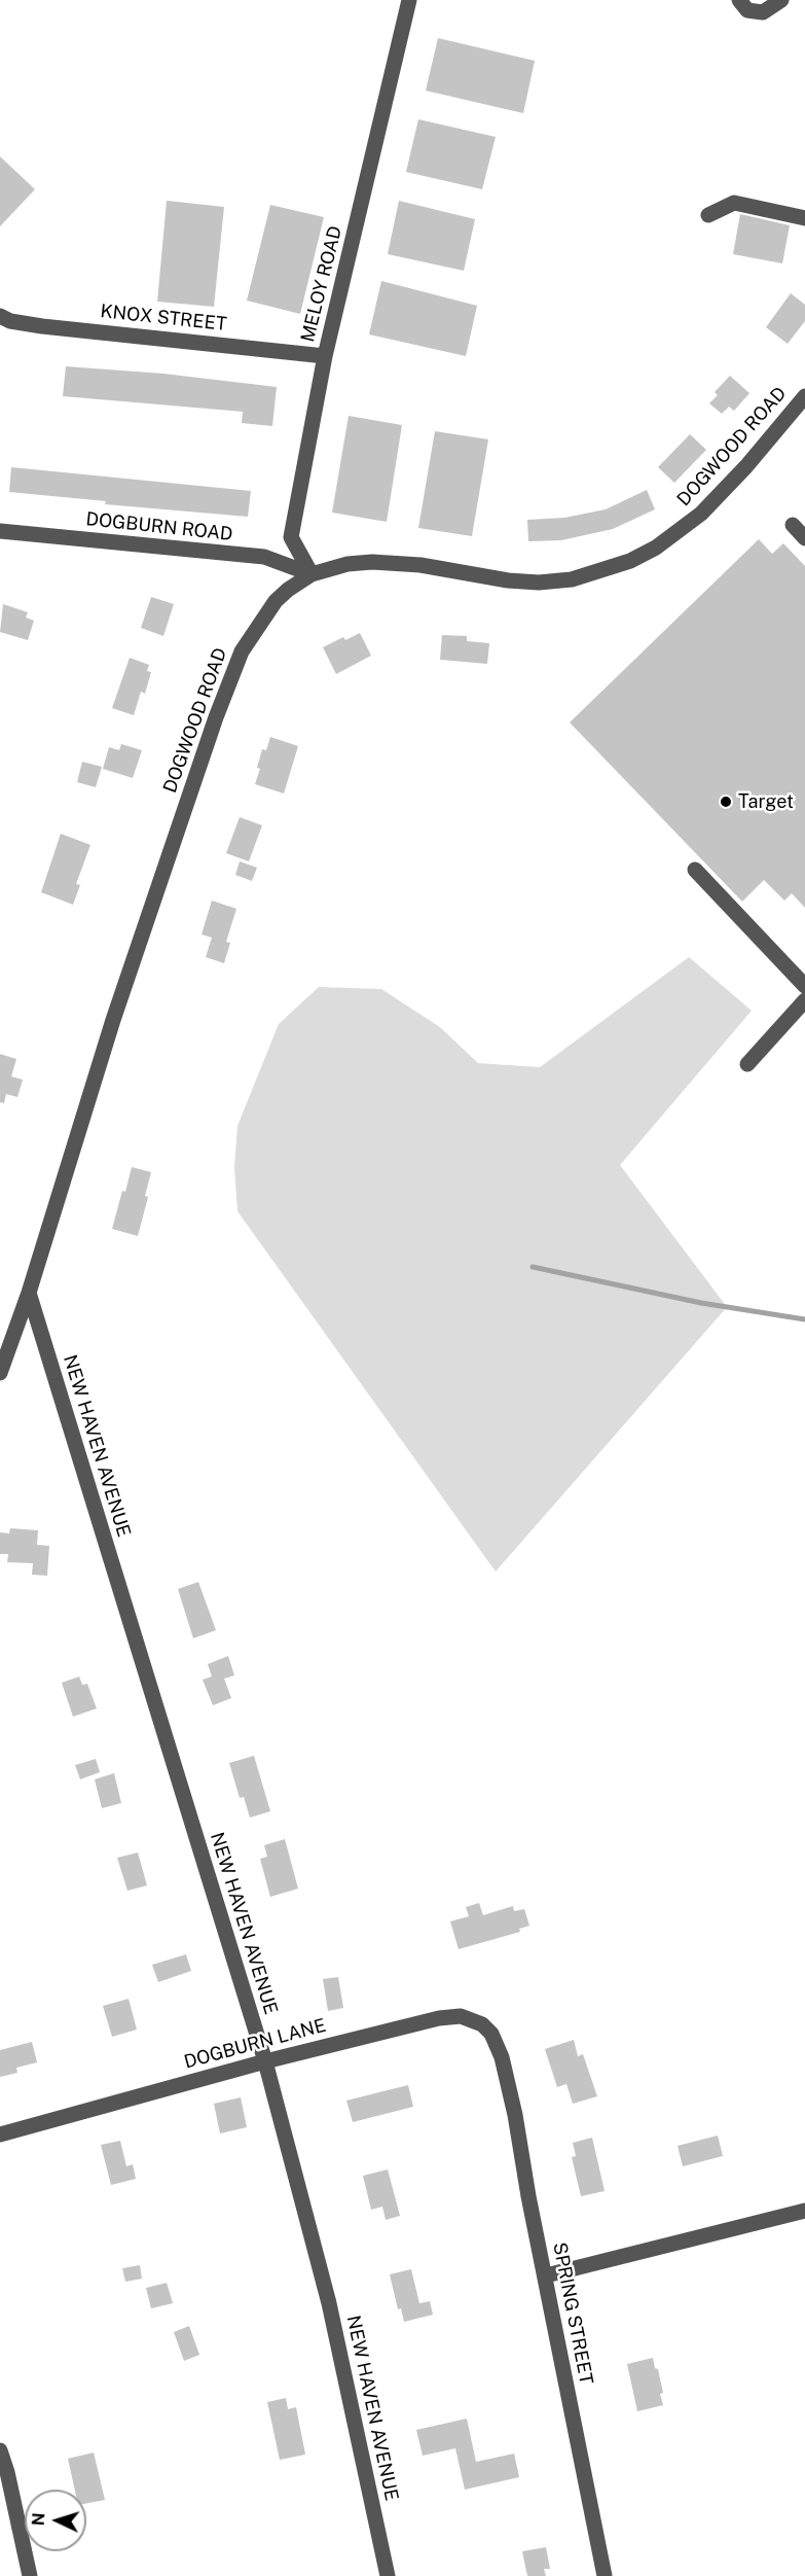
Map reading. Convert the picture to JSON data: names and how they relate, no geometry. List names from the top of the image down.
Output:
{
  "streets": {
    "street": [
      "MELOY ROAD",
      "KNOX STREET",
      "DOGWOOD ROAD",
      "DOGBURN ROAD",
      "NEW HAVEN AVENUE",
      "DOGBURN LANE",
      "SPRING STREET"
    ]
  },
  "crossings": [
    ["MELOY ROAD", "KNOX STREET"],
    ["MELOY ROAD", "DOGWOOD ROAD"],
    ["MELOY ROAD", "DOGBURN ROAD"],
    ["DOGWOOD ROAD", "DOGBURN ROAD"],
    ["DOGWOOD ROAD", "NEW HAVEN AVENUE"],
    ["NEW HAVEN AVENUE", "DOGBURN LANE"],
    ["DOGBURN LANE", "SPRING STREET"]
  ],
  "places": ["Target"],
  "north": "left"
}
